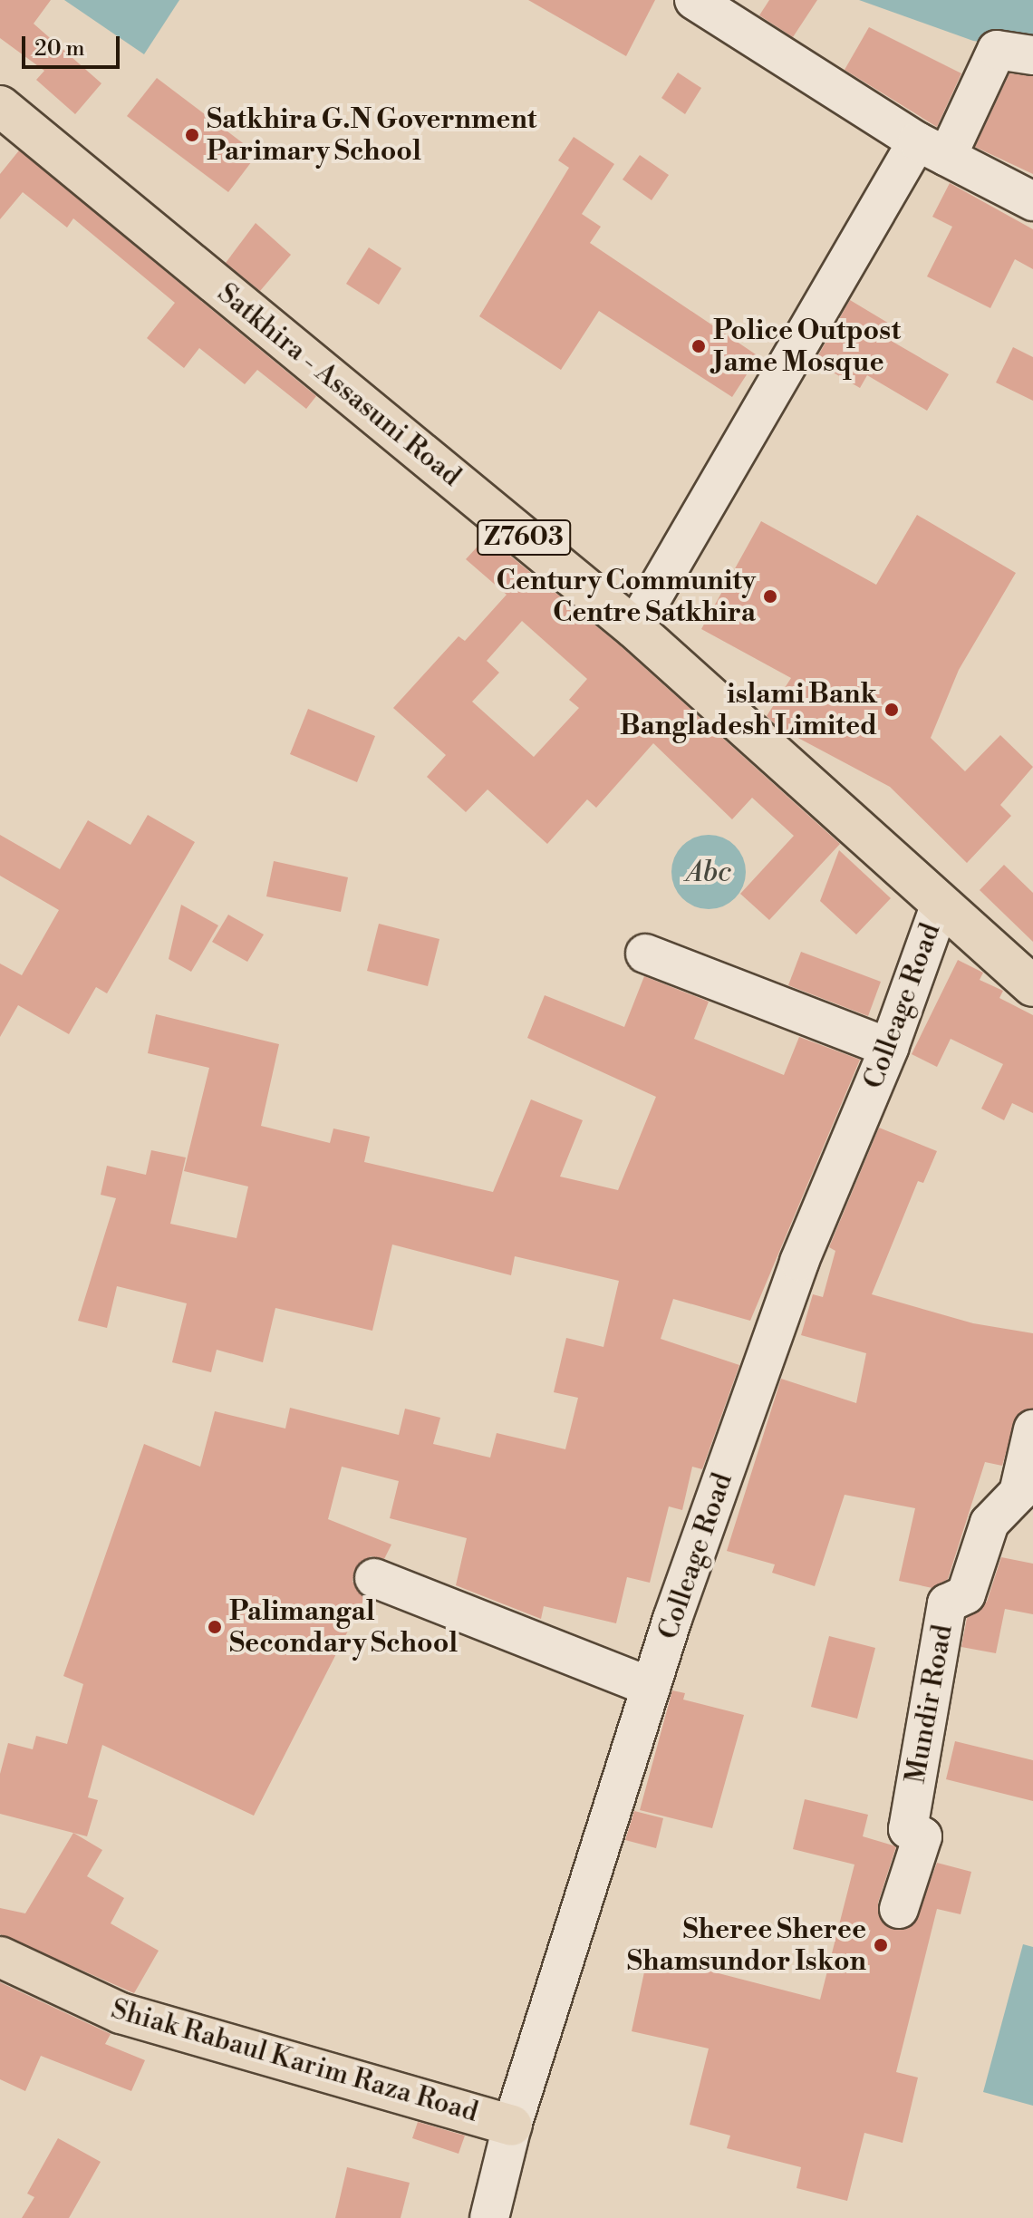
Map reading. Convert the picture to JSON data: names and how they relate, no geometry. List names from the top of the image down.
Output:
{
  "streets": {
    "main road": ["Satkhira - Assasuni Road", "Z7603", "Shiak Rabaul Karim Raza Road"],
    "street": ["Colleage Road", "Mundir Road"]
  },
  "crossings": [
    ["Satkhira - Assasuni Road", "Colleage Road"],
    ["Colleage Road", "Shiak Rabaul Karim Raza Road"]
  ],
  "water": ["Abc"],
  "places": [
    "Satkhira G.N Government Parimary School",
    "Police Outpost Jame Mosque",
    "Century Community Centre Satkhira",
    "islami Bank Bangladesh Limited",
    "Palimangal Secondary School",
    "Sheree Sheree Shamsundor Iskon"
  ],
  "scale_bar": "20 m"
}
